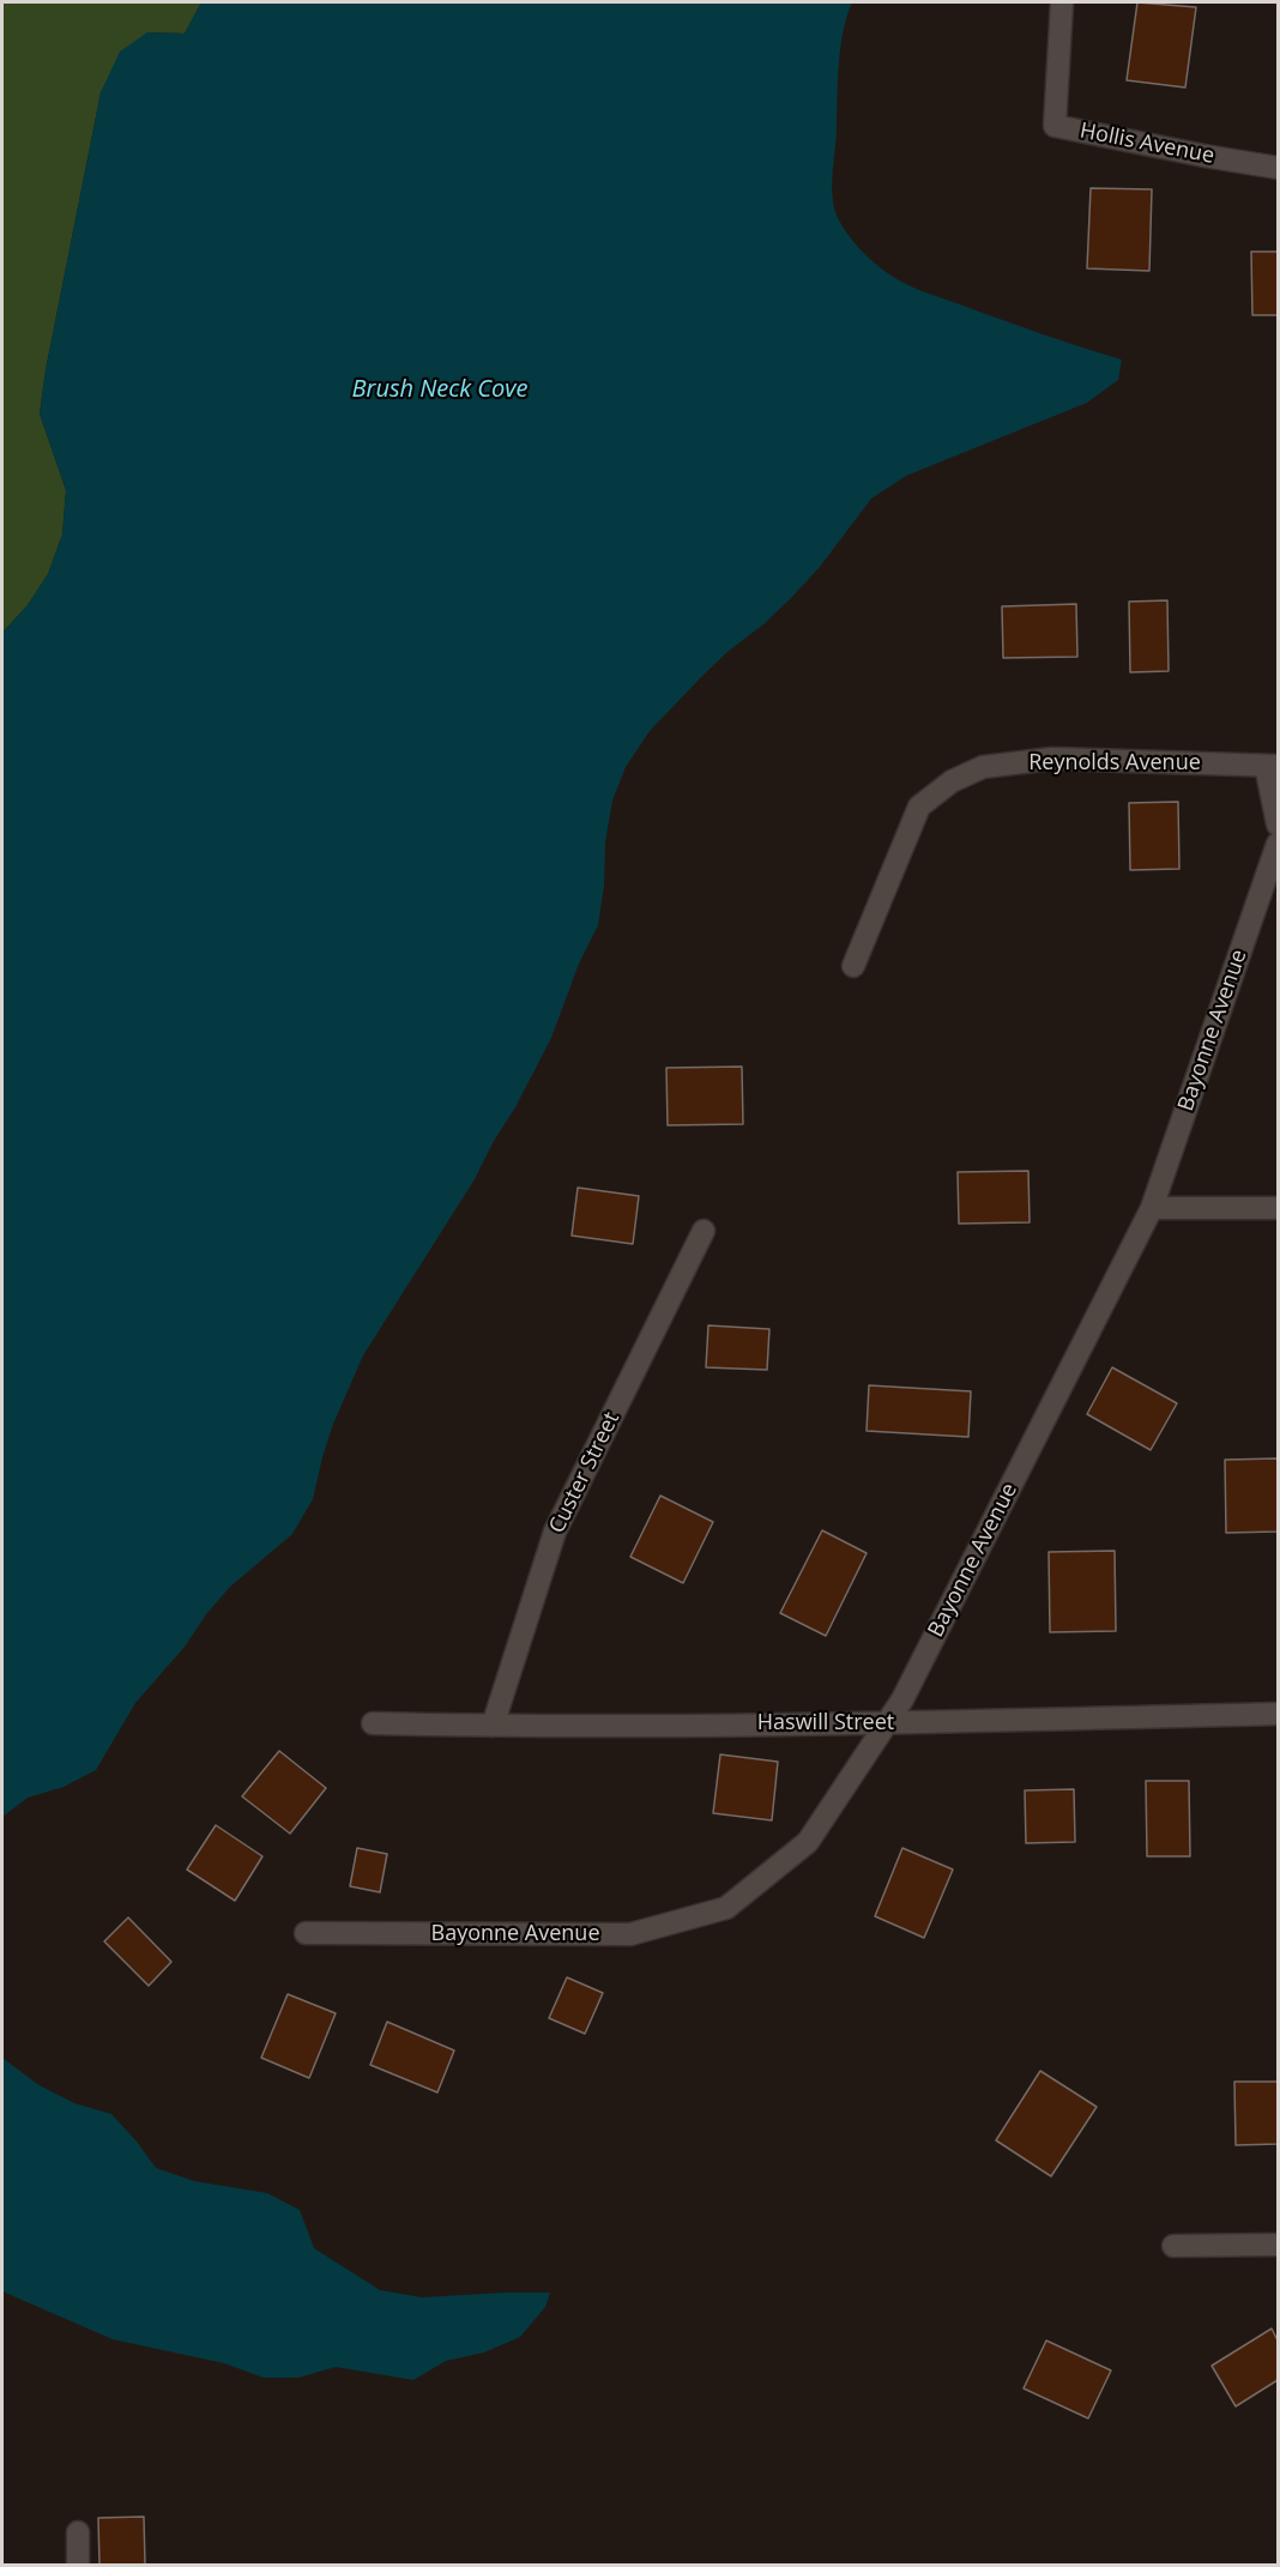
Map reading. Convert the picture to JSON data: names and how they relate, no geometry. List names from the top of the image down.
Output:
{
  "streets": {
    "street": [
      "Hollis Avenue",
      "Reynolds Avenue",
      "Bayonne Avenue",
      "Custer Street",
      "Haswill Street"
    ]
  },
  "crossings": [
    ["Bayonne Avenue", "Haswill Street"],
    ["Custer Street", "Haswill Street"]
  ],
  "water": ["Brush Neck Cove"]
}
